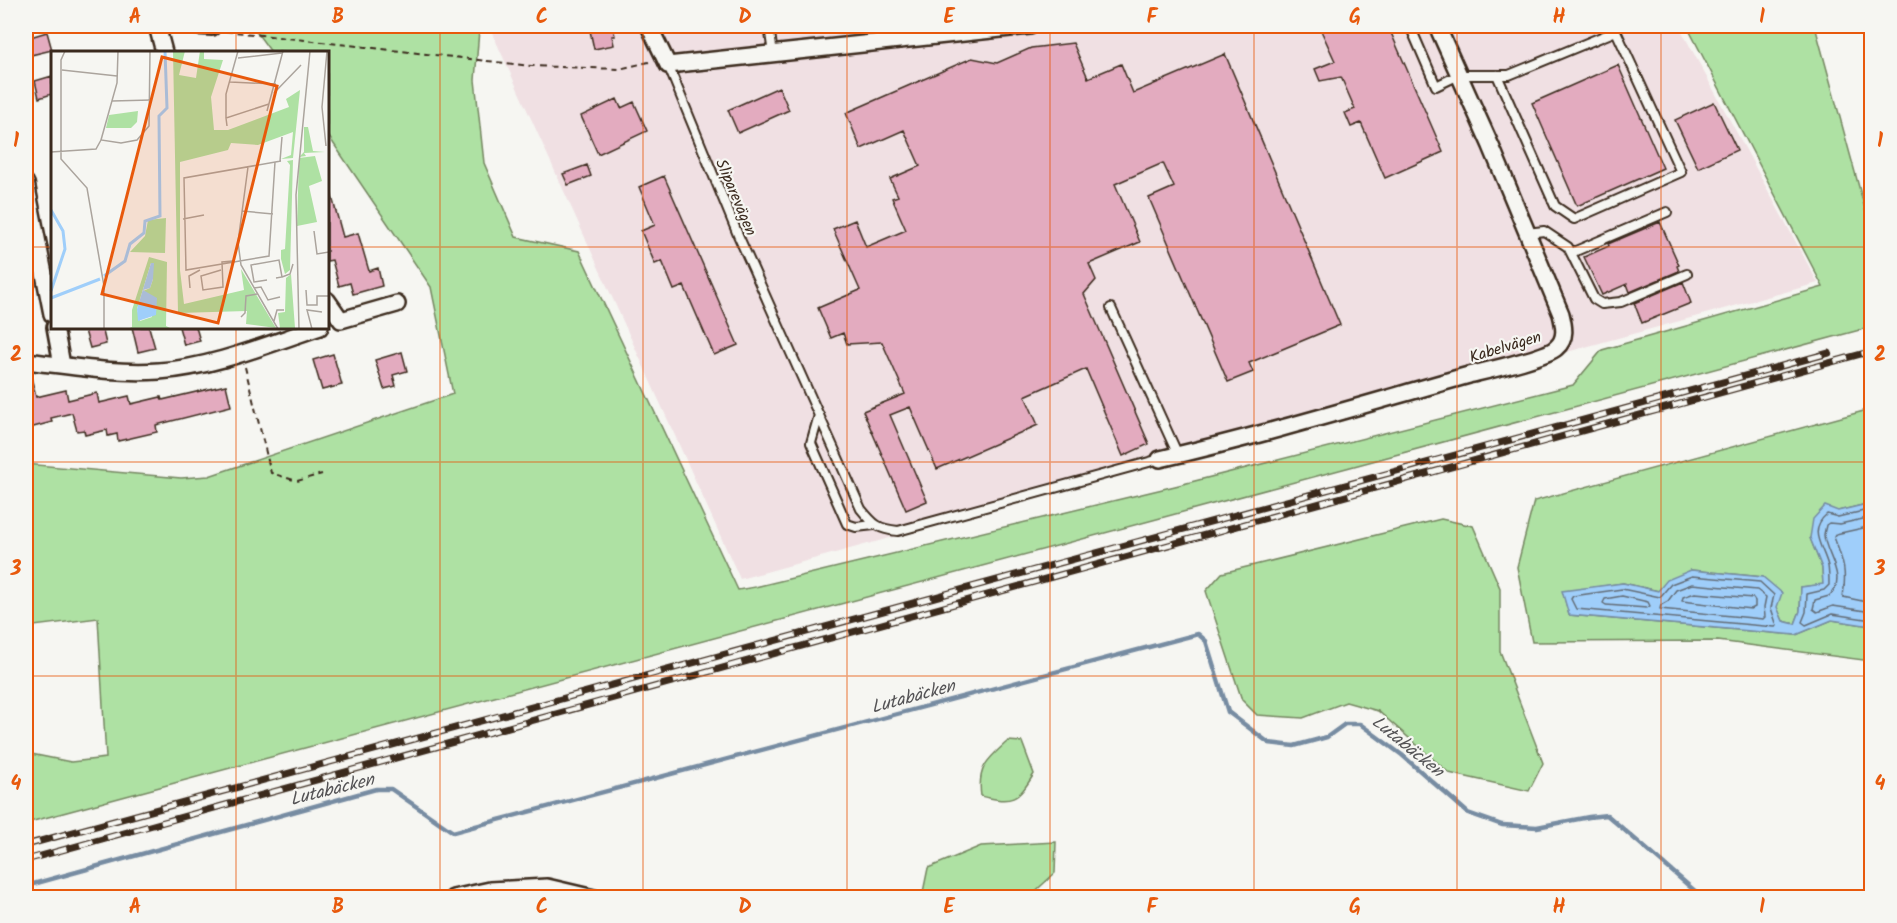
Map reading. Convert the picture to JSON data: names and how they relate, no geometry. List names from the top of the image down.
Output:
{
  "streets": {
    "street": ["Kabelvägen"],
    "lane": ["Sliparevägen"]
  },
  "water": ["Lutabäcken"],
  "grid": {
    "columns": [
      "A",
      "B",
      "C",
      "D",
      "E",
      "F",
      "G",
      "H",
      "I"
    ],
    "rows": [
      "1",
      "2",
      "3",
      "4"
    ]
  }
}
